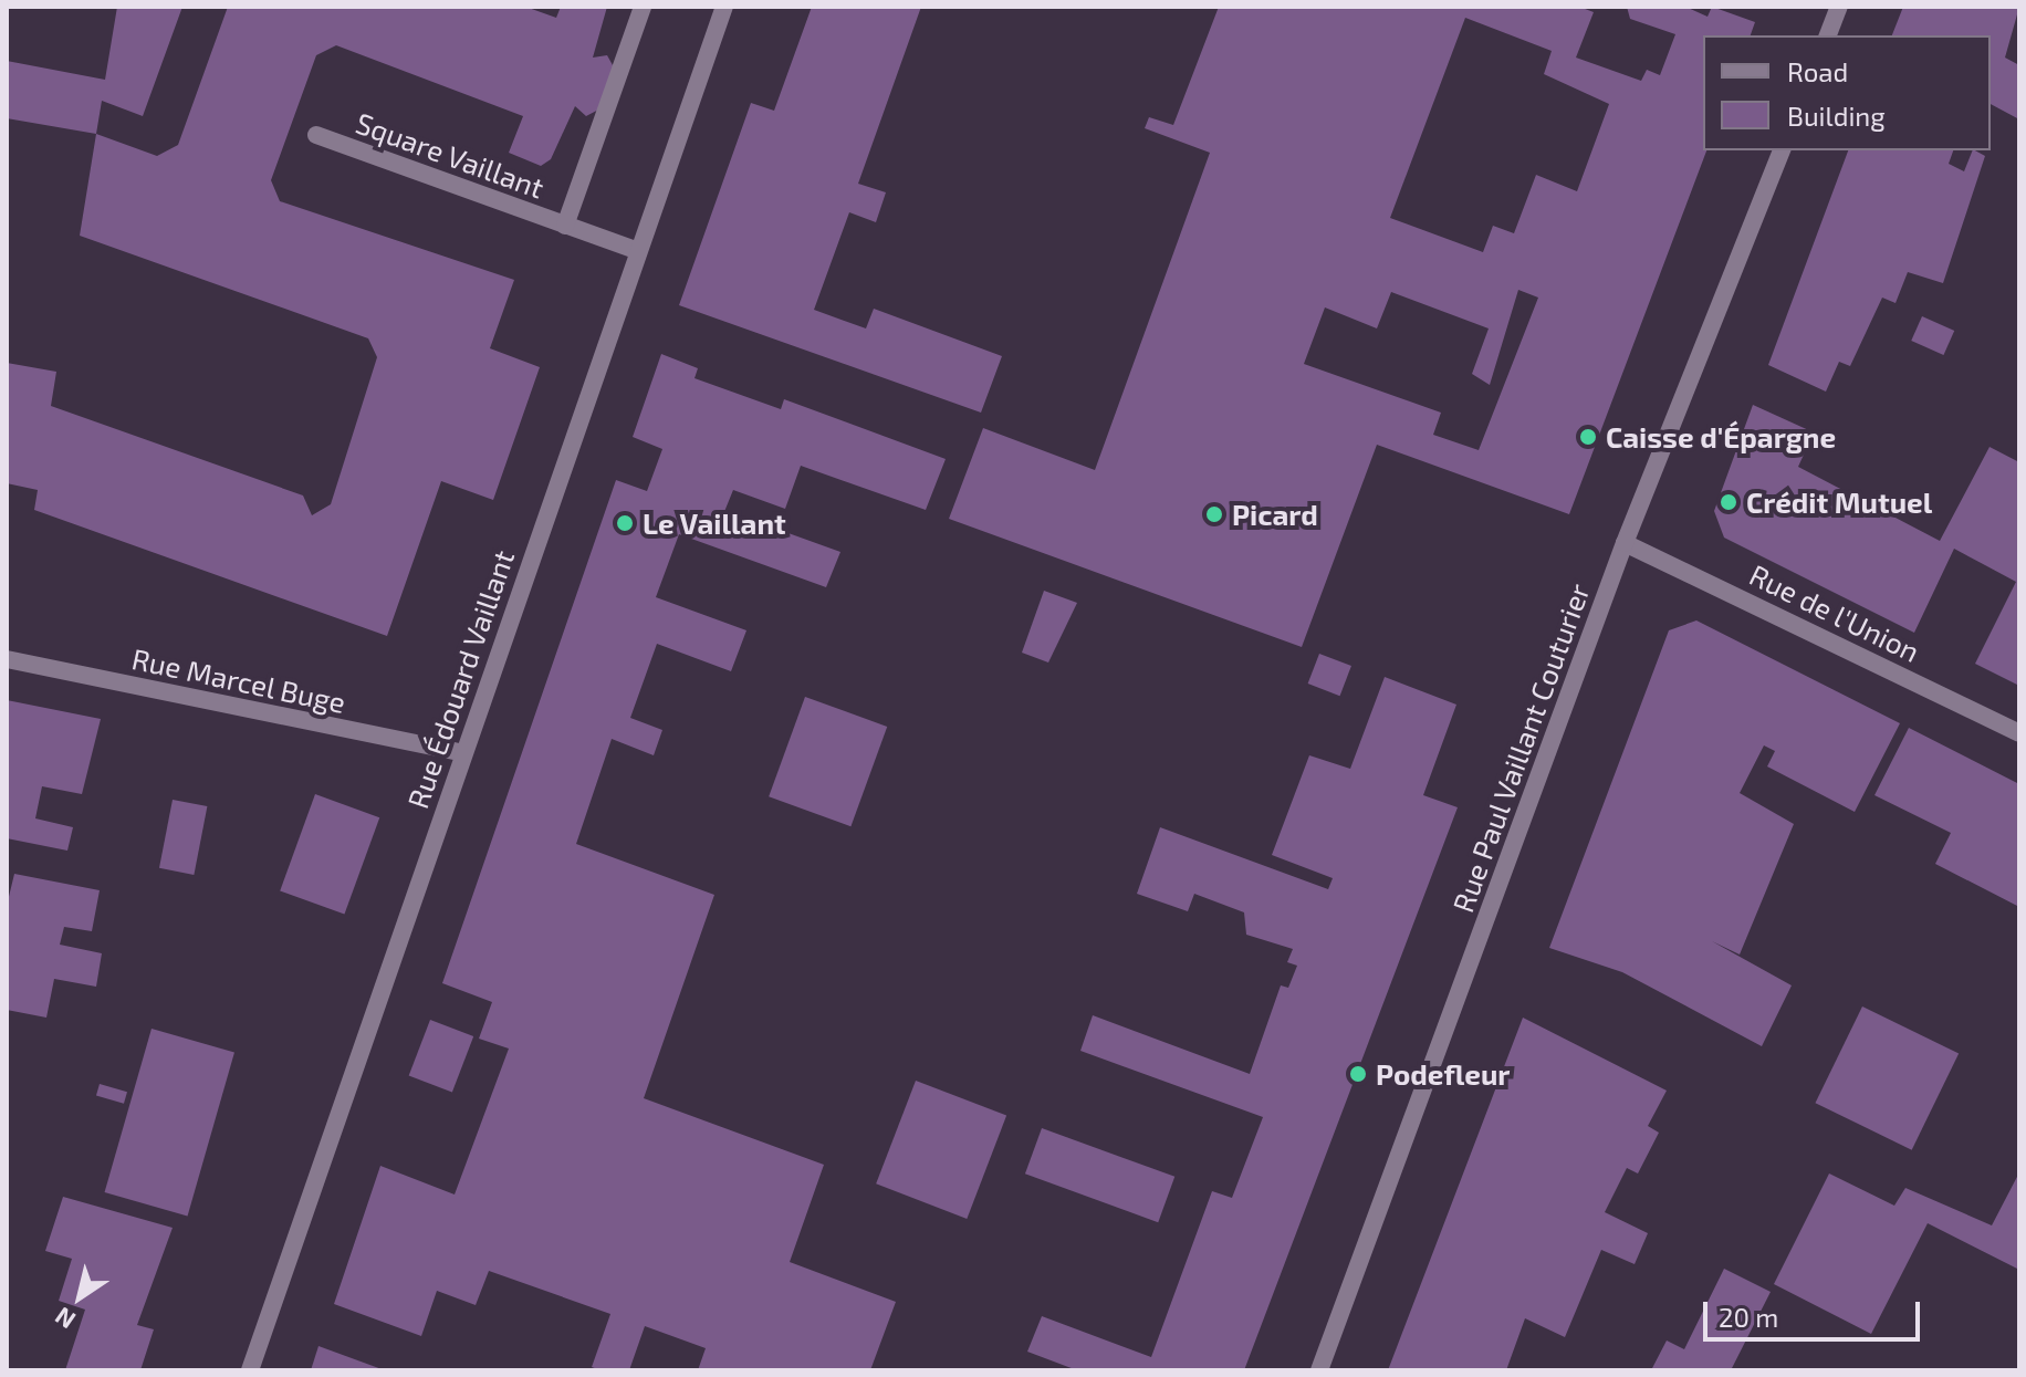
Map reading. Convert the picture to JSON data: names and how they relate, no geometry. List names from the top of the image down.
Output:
{
  "streets": {
    "street": [
      "Square Vaillant",
      "Rue de l'Union",
      "Rue Édouard Vaillant",
      "Rue Marcel Buge",
      "Rue Paul Vaillant Couturier"
    ]
  },
  "crossings": [
    ["Square Vaillant", "Rue Édouard Vaillant"],
    ["Rue de l'Union", "Rue Paul Vaillant Couturier"],
    ["Rue Édouard Vaillant", "Rue Marcel Buge"]
  ],
  "places": [
    "Caisse d'Épargne",
    "Crédit Mutuel",
    "Picard",
    "Le Vaillant",
    "Podefleur"
  ],
  "legend": ["Road", "Building"],
  "scale_bar": "20 m",
  "north": "bottom left"
}
